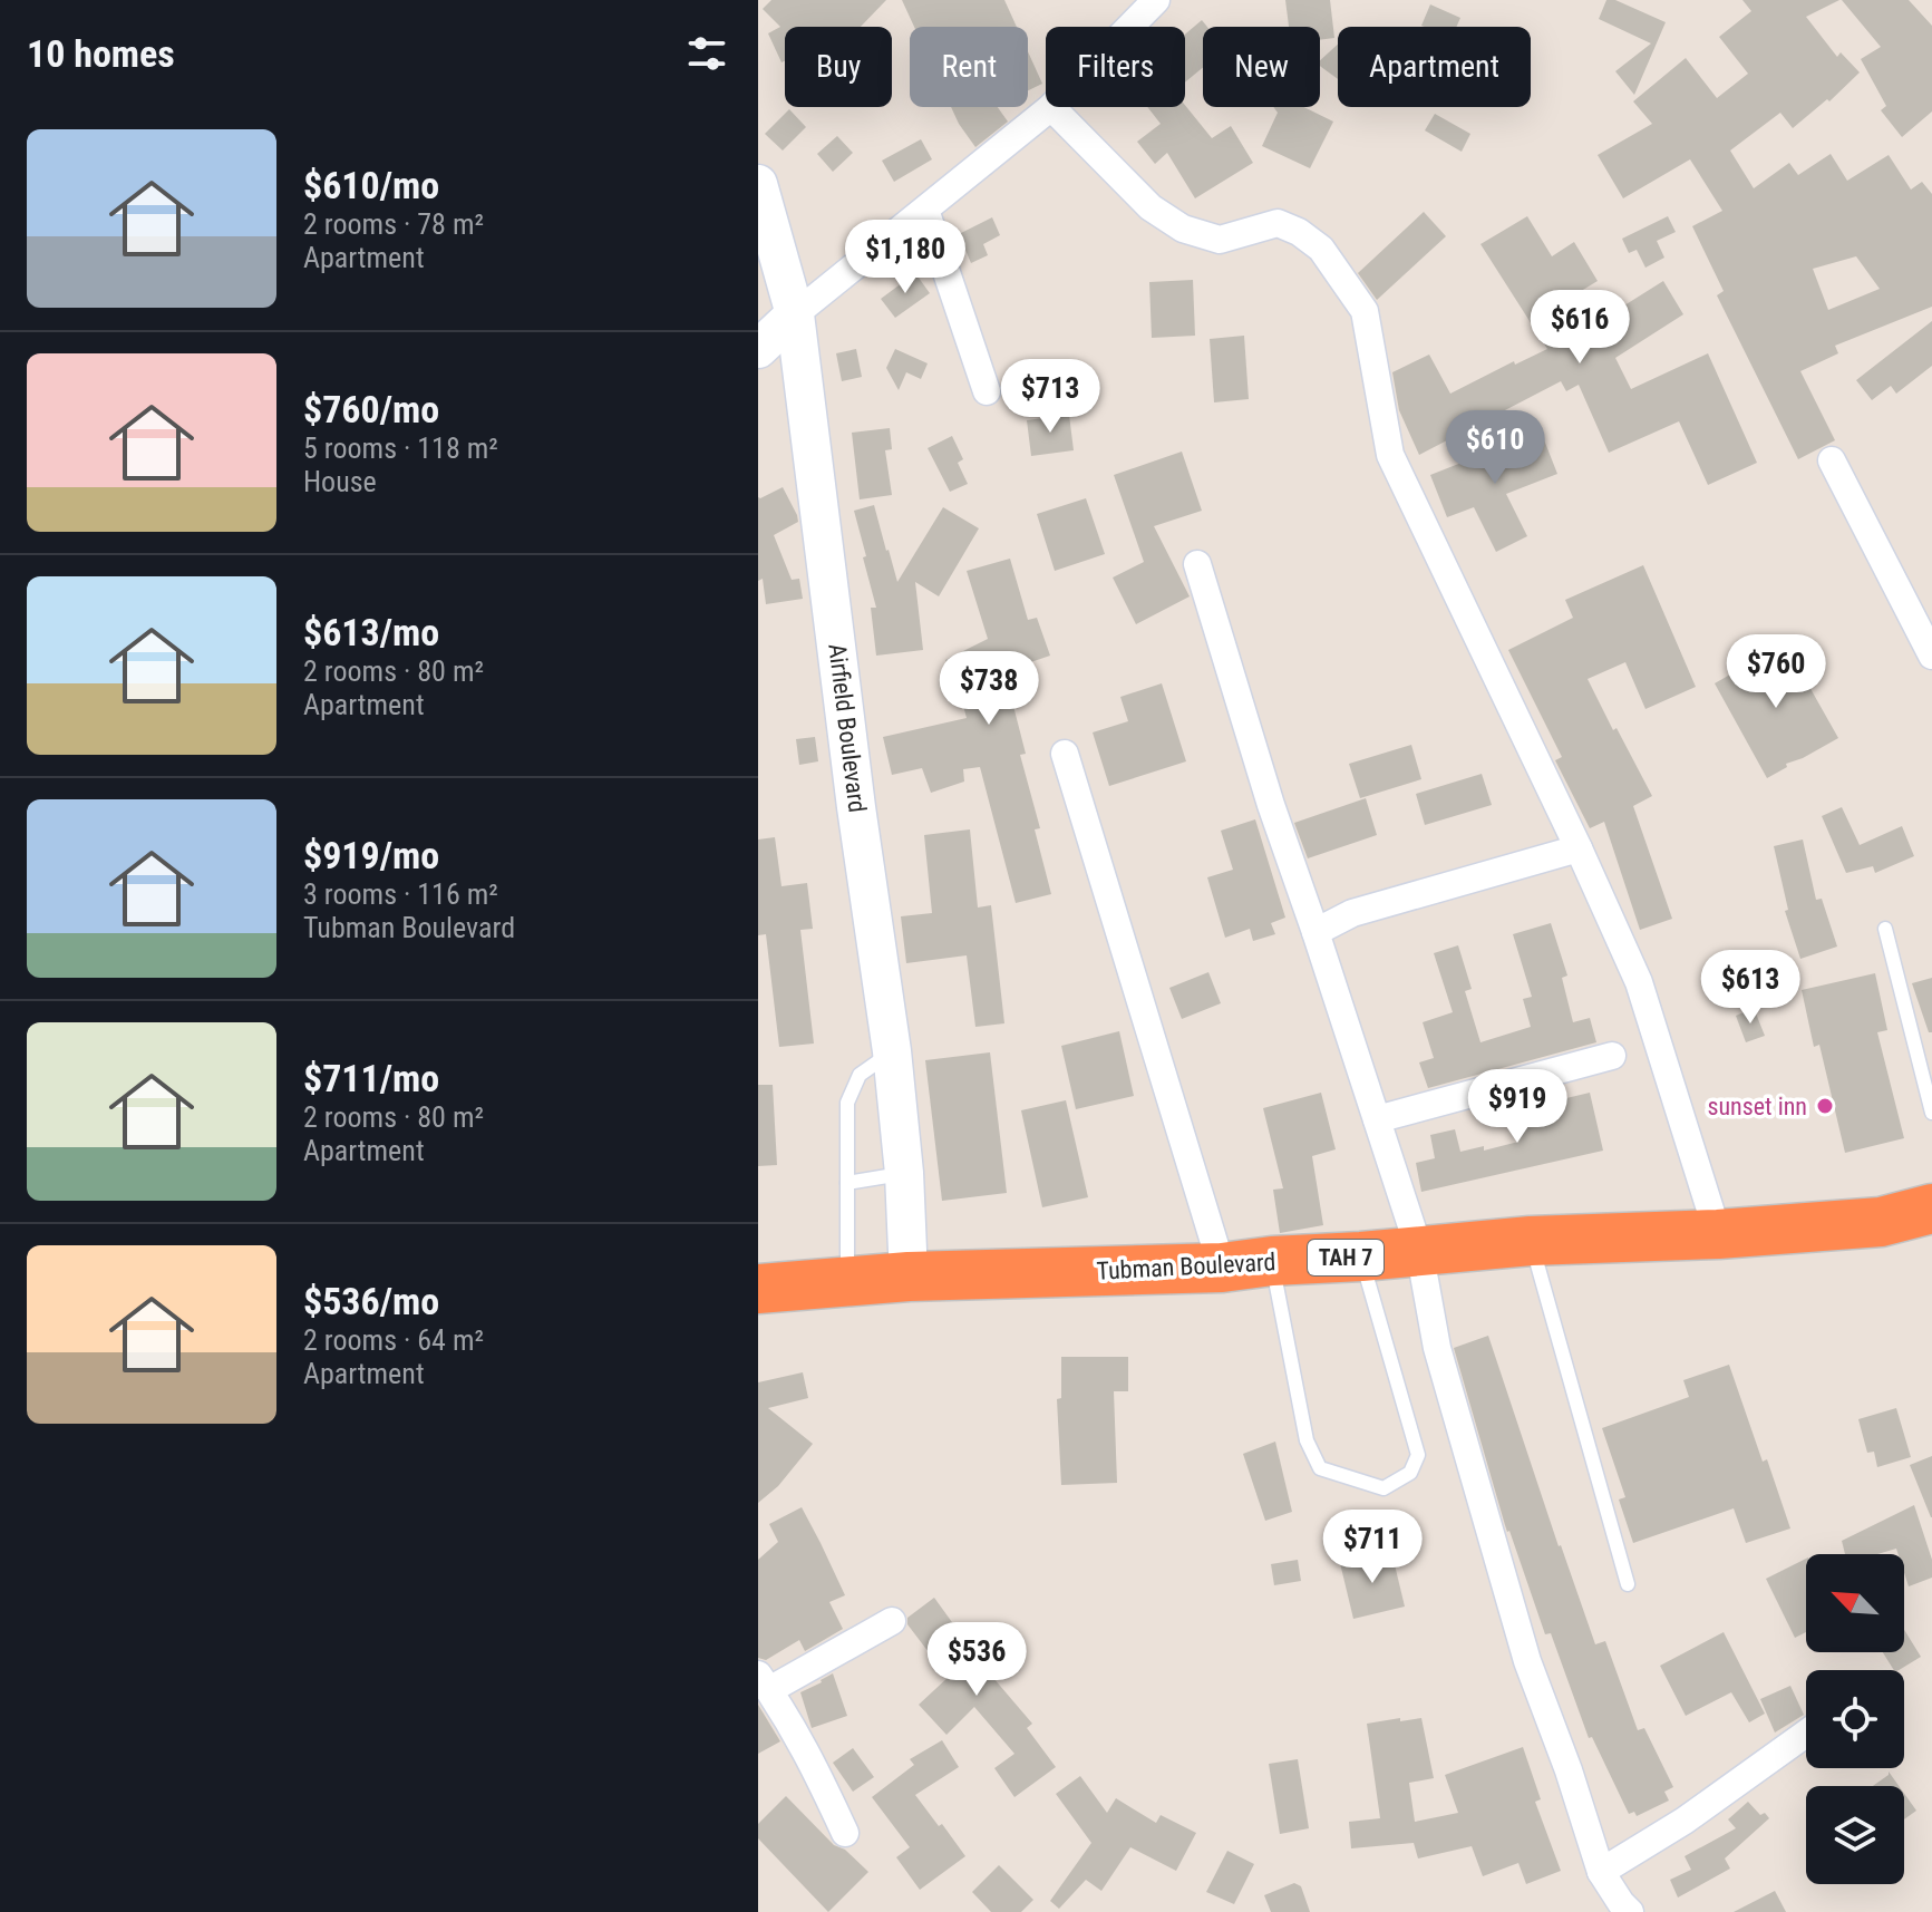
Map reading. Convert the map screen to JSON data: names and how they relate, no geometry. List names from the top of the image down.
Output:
{
  "streets": {
    "highway": ["TAH 7", "Tubman Boulevard"],
    "street": ["Airfield Boulevard"]
  },
  "crossings": [
    ["Airfield Boulevard", "Tubman Boulevard"]
  ],
  "places": ["sunset inn"],
  "north": "top left",
  "page": {
    "heading": "10 homes",
    "chip": [
      "Buy",
      "Rent",
      "Filters",
      "New",
      "Apartment"
    ],
    "list": [
      {
        "name": "$610/mo",
        "note": "2 rooms · 78 m² · Apartment"
      },
      {
        "name": "$760/mo",
        "note": "5 rooms · 118 m² · House"
      },
      {
        "name": "$613/mo",
        "note": "2 rooms · 80 m² · Apartment"
      },
      {
        "name": "$919/mo",
        "note": "3 rooms · 116 m² · Tubman Boulevard"
      },
      {
        "name": "$711/mo",
        "note": "2 rooms · 80 m² · Apartment"
      },
      {
        "name": "$536/mo",
        "note": "2 rooms · 64 m² · Apartment"
      }
    ],
    "price": [
      "$1,180",
      "$616",
      "$713",
      "$610",
      "$760",
      "$738",
      "$613",
      "$919",
      "$711",
      "$536"
    ]
  }
}
